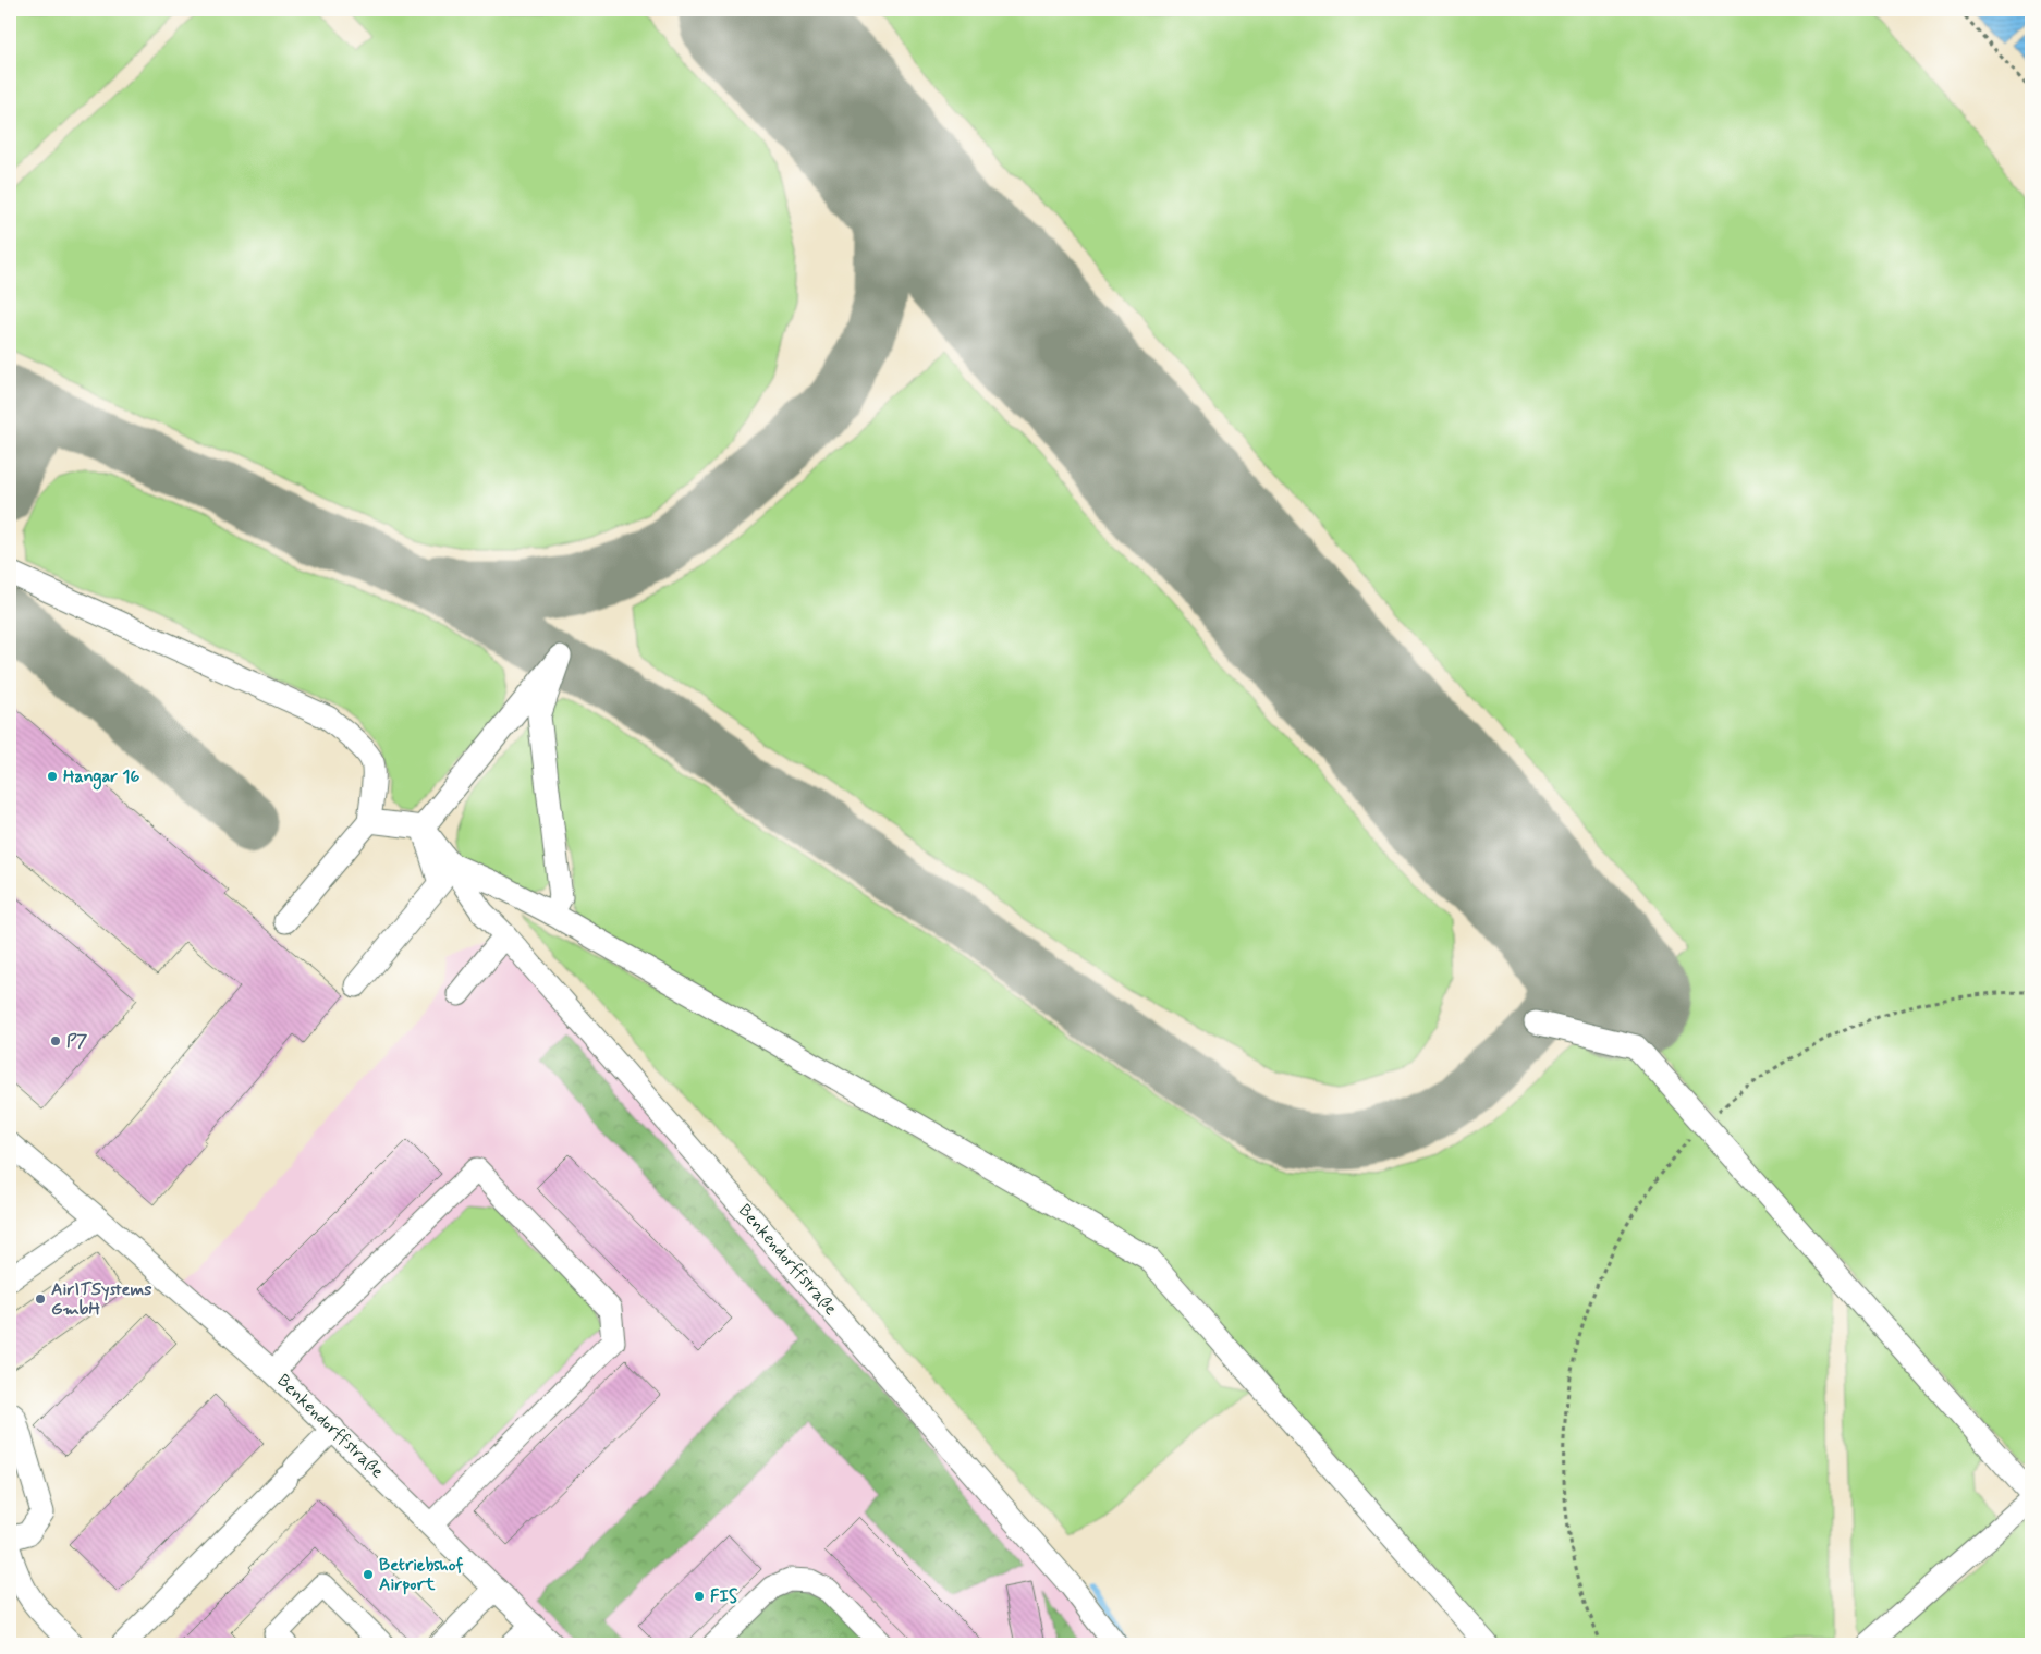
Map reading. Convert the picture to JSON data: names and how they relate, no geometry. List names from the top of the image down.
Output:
{
  "streets": {
    "street": ["Benkendorffstraße"]
  },
  "places": [
    "Hangar 16",
    "P7",
    "AirITSystems GmbH",
    "Betriebshof Airport",
    "FIS"
  ]
}
